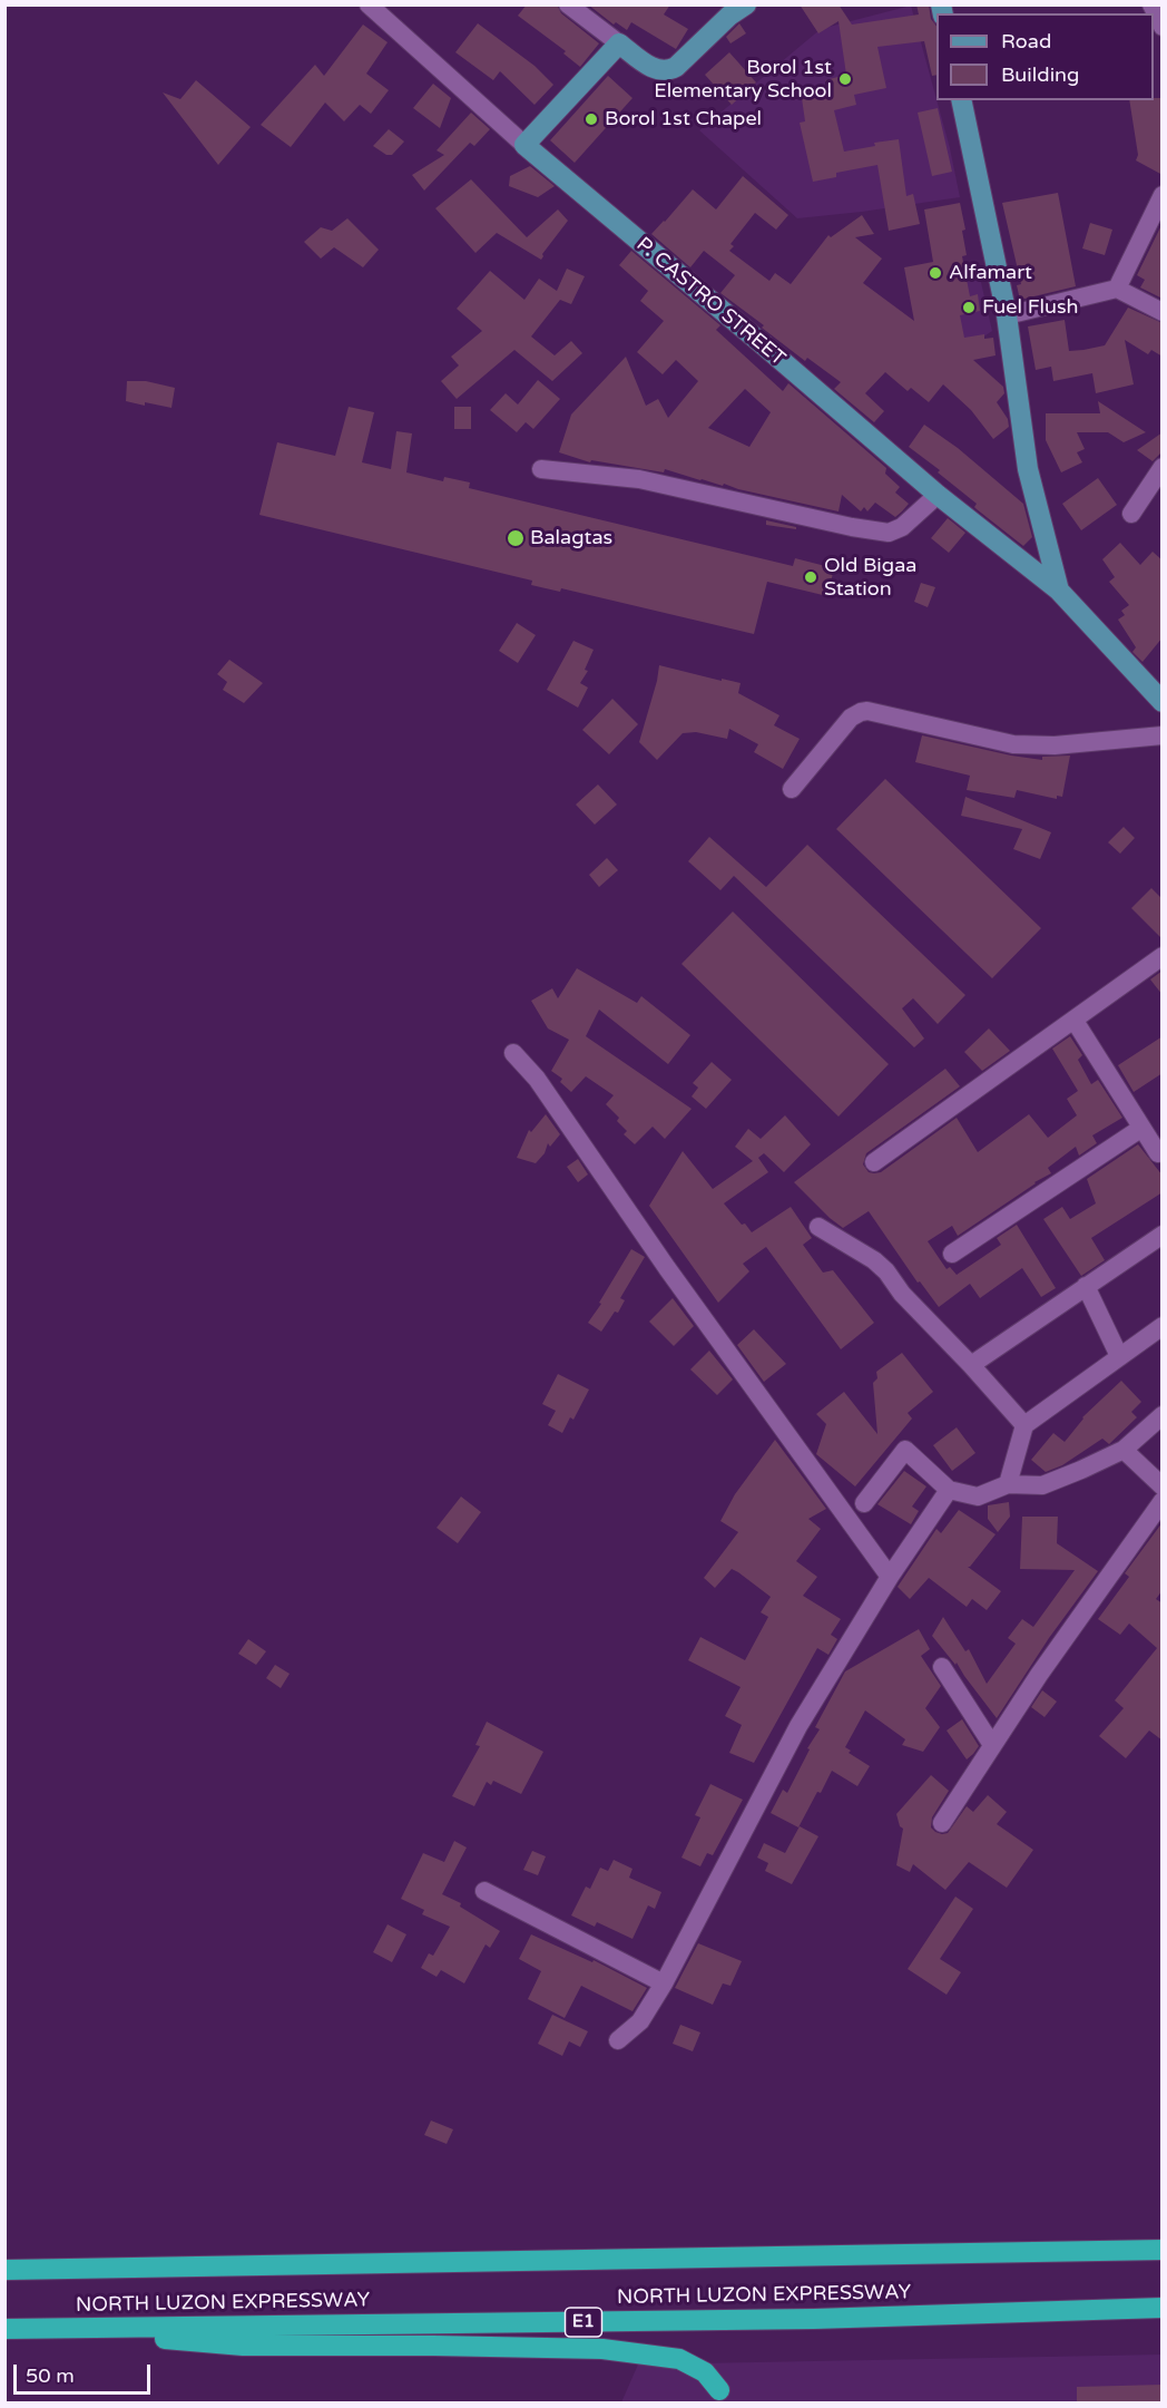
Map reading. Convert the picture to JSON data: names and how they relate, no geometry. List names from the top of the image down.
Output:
{
  "streets": {
    "highway": ["NORTH LUZON EXPRESSWAY", "E1"],
    "main road": ["P. CASTRO STREET"]
  },
  "places": [
    "Borol 1st Elementary School",
    "Borol 1st Chapel",
    "Alfamart",
    "Fuel Flush",
    "Balagtas",
    "Old Bigaa Station"
  ],
  "legend": ["Road", "Building"],
  "scale_bar": "50 m"
}
